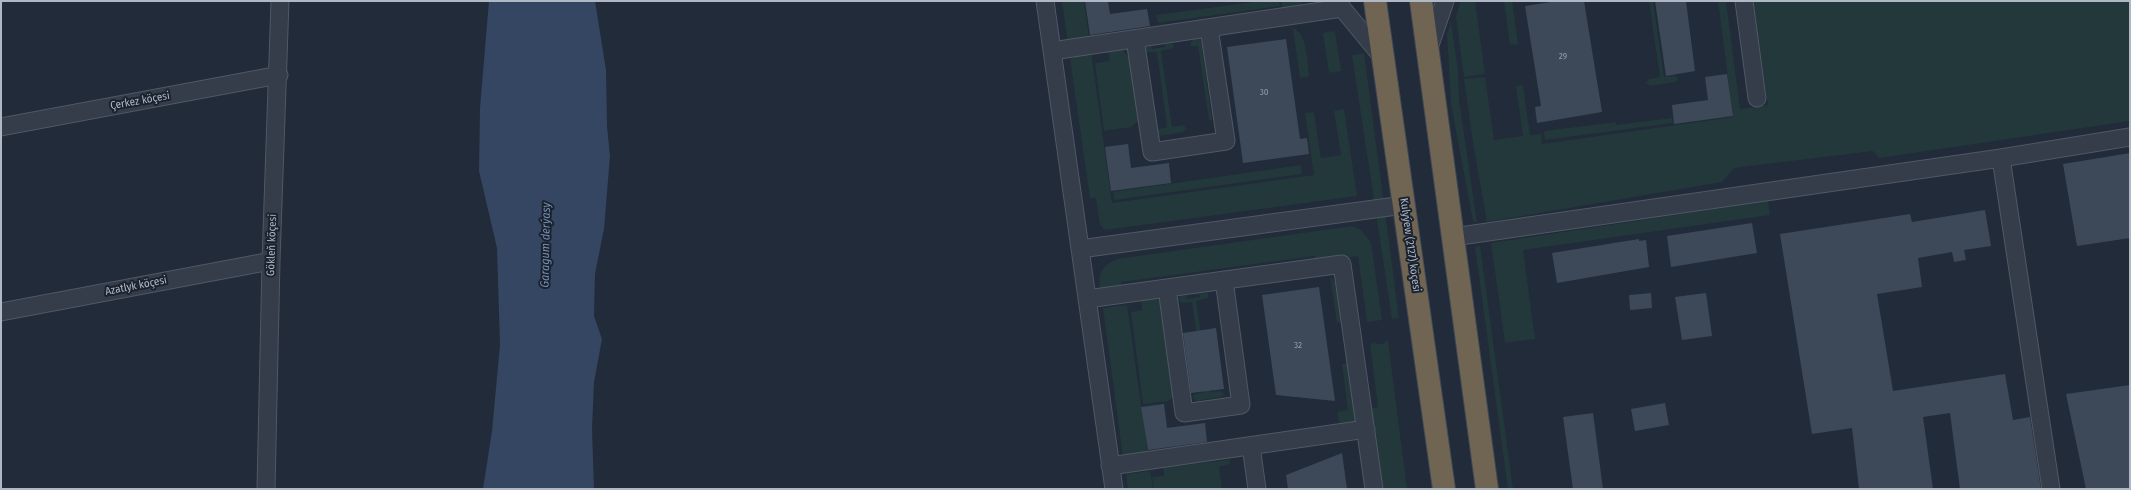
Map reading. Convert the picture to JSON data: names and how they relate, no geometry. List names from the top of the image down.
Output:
{
  "streets": {
    "highway": ["Kulyýew (2127) köçesi"],
    "street": ["Çerkez köçesi", "Gökleň köçesi", "Azatlyk köçesi"]
  },
  "crossings": [
    ["Çerkez köçesi", "Gökleň köçesi"],
    ["Gökleň köçesi", "Azatlyk köçesi"]
  ],
  "water": ["Garagum derýasy"],
  "house_numbers": ["29", "30", "32"]
}
